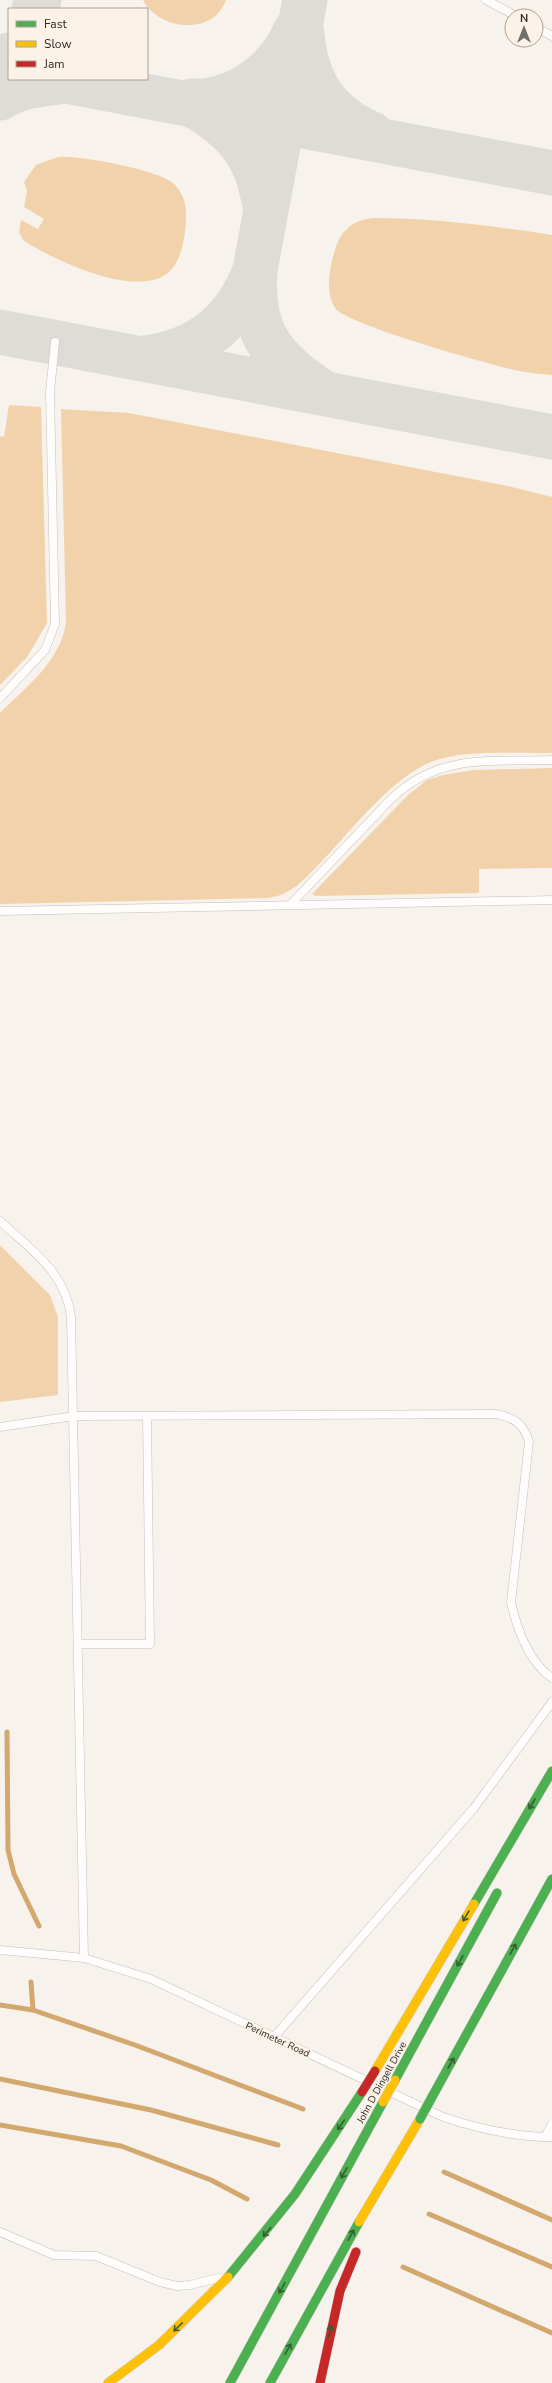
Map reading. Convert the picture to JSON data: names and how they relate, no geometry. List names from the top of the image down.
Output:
{
  "streets": {
    "highway": ["John D Dingell Drive"],
    "lane": ["Perimeter Road"]
  },
  "legend": ["Fast", "Slow", "Jam"],
  "north": "top"
}
